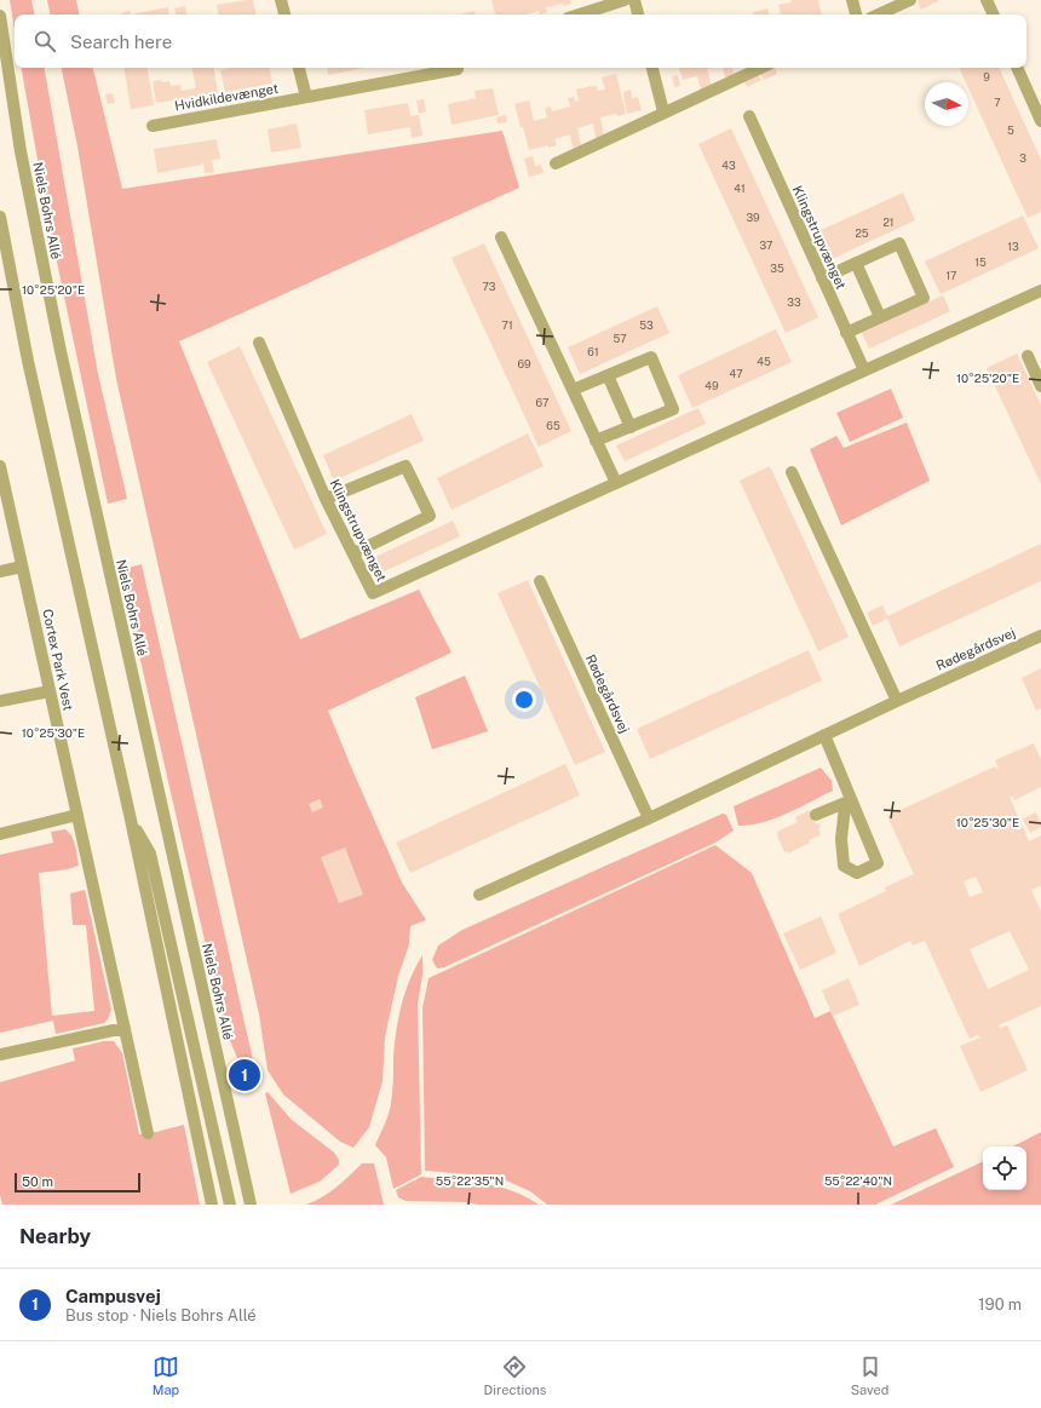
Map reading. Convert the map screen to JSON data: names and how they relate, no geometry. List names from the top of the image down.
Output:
{
  "streets": {
    "street": [
      "Hvidkildevænget",
      "Niels Bohrs Allé",
      "Klingstrupvænget",
      "Rødegårdsvej",
      "Cortex Park Vest"
    ]
  },
  "house_numbers": [
    "9",
    "7",
    "5",
    "3",
    "43",
    "41",
    "39",
    "21",
    "25",
    "37",
    "13",
    "15",
    "35",
    "17",
    "73",
    "33",
    "71",
    "53",
    "57",
    "61",
    "45",
    "69",
    "47",
    "49",
    "67",
    "65"
  ],
  "scale_bar": "50 m",
  "north": "right",
  "page": {
    "search": "Search here",
    "pins": "1",
    "scale": "50 m",
    "heading": "Nearby",
    "list": [
      {
        "mark": "1",
        "name": "Campusvej",
        "note": "Bus stop · Niels Bohrs Allé",
        "value": "190 m"
      }
    ],
    "nav": ["Map", "Directions", "Saved"]
  },
  "coordinates": [
    "10°25'20\"E",
    "10°25'30\"E",
    "55°22'35\"N",
    "55°22'40\"N"
  ]
}
